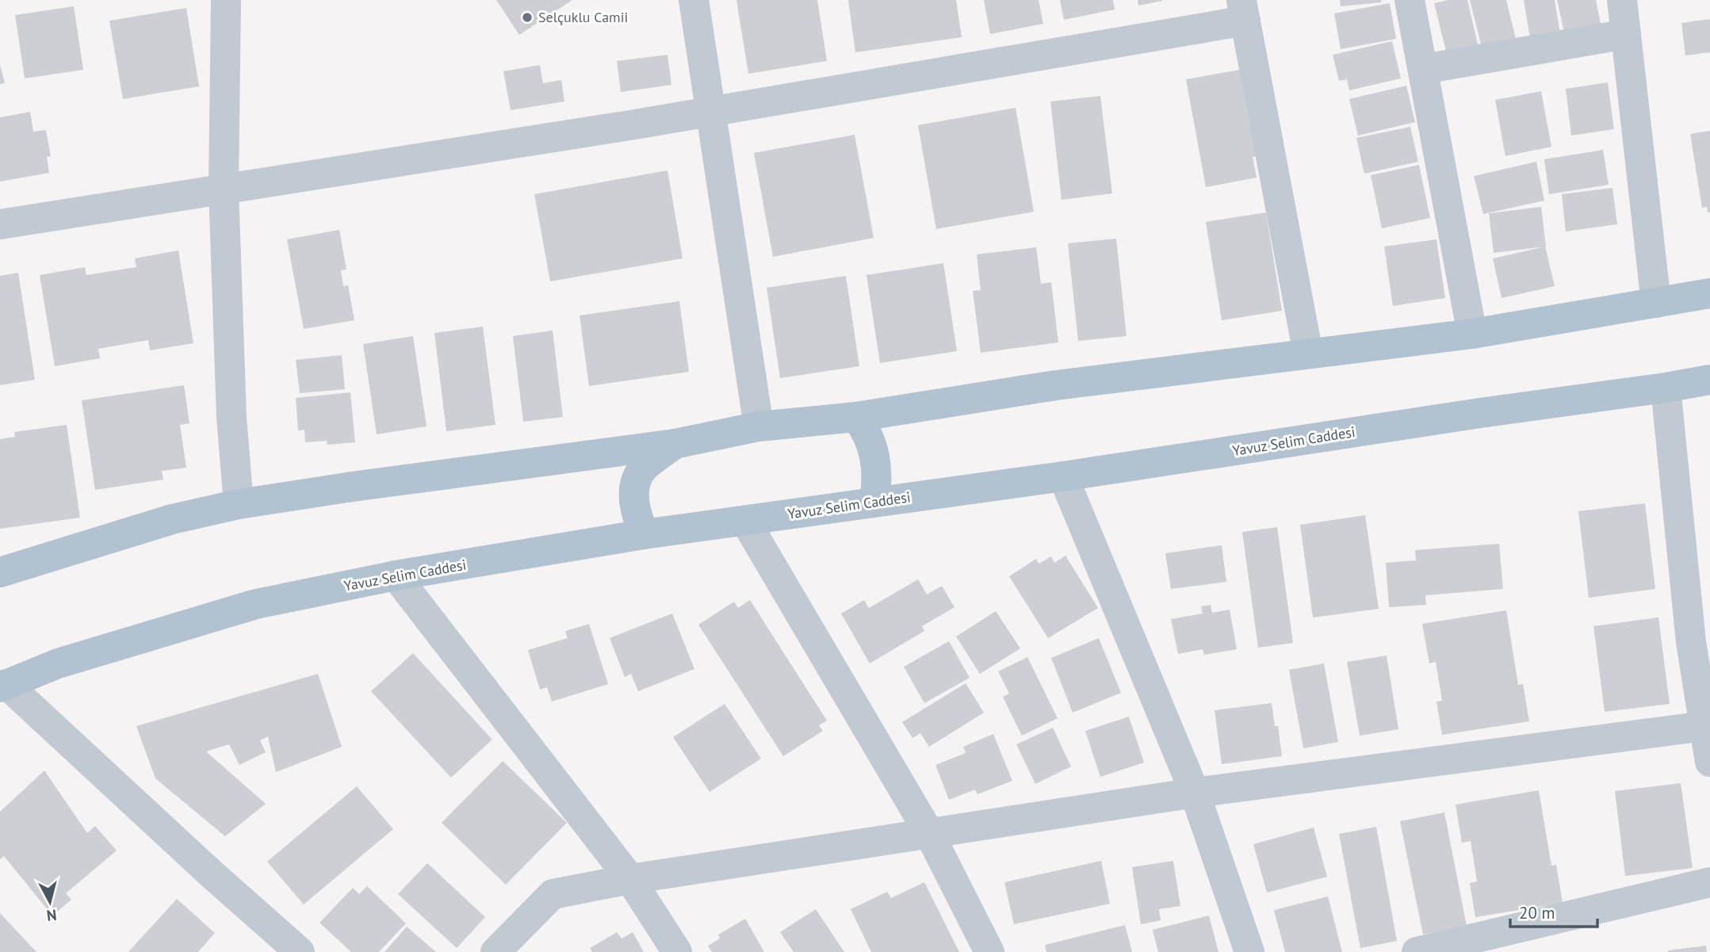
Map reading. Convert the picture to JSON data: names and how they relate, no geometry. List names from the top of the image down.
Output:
{
  "streets": {
    "main road": ["Yavuz Selim Caddesi"]
  },
  "places": ["Selçuklu Camii"],
  "scale_bar": "20 m",
  "north": "bottom"
}
